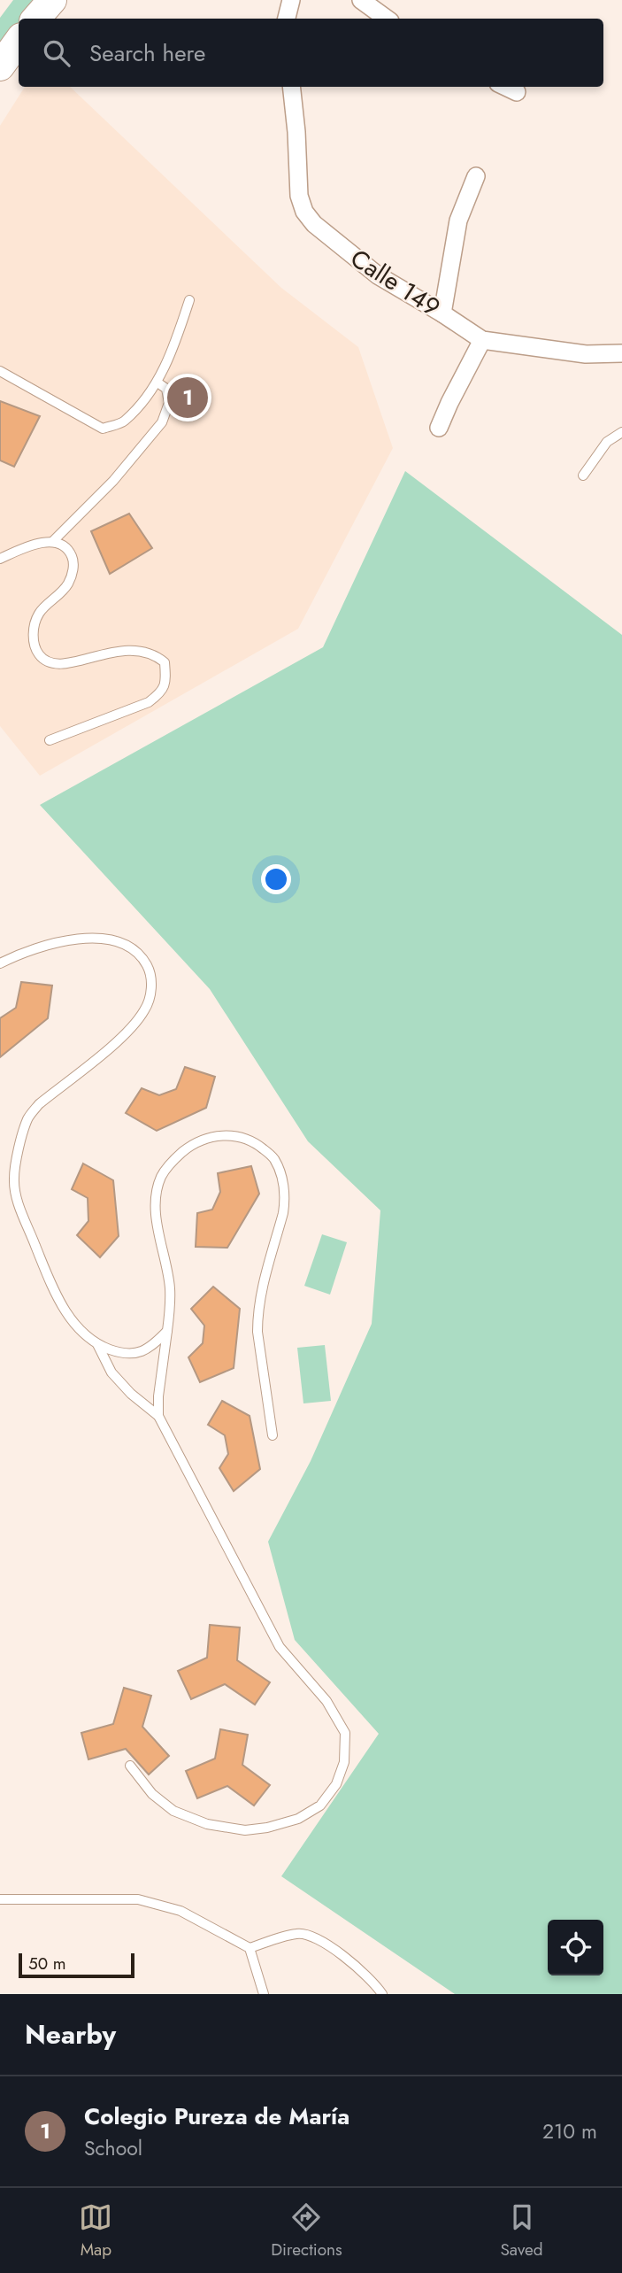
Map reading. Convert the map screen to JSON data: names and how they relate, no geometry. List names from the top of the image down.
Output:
{
  "streets": {
    "street": ["Calle 149"]
  },
  "scale_bar": "50 m",
  "page": {
    "search": "Search here",
    "pins": "1",
    "scale": "50 m",
    "heading": "Nearby",
    "list": [
      {
        "mark": "1",
        "name": "Colegio Pureza de María",
        "note": "School",
        "value": "210 m"
      }
    ],
    "nav": ["Map", "Directions", "Saved"]
  }
}
